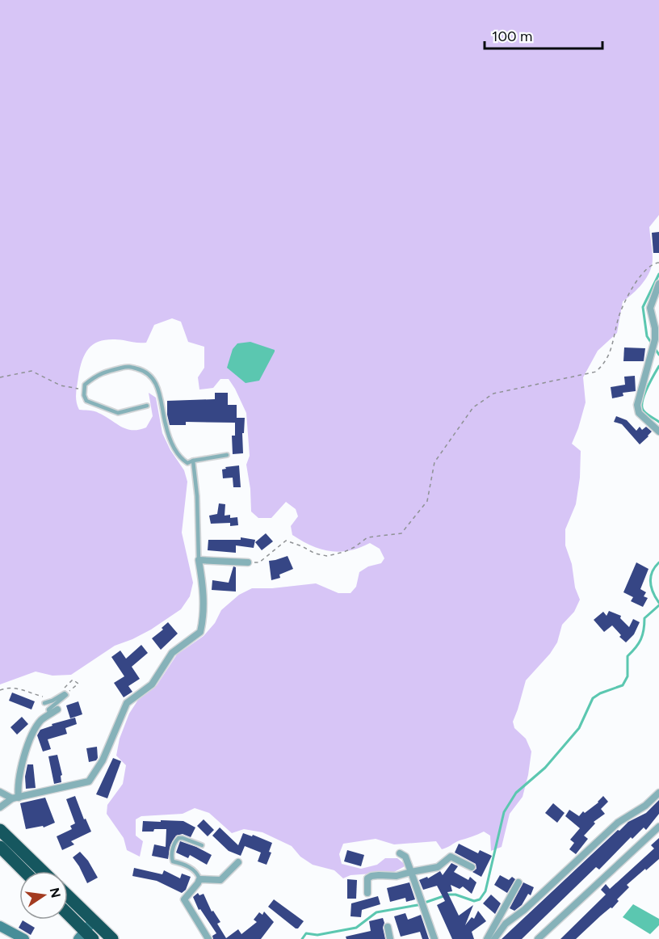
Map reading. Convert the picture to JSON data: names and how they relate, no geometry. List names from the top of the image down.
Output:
{
  "scale_bar": "100 m",
  "north": "right"
}
